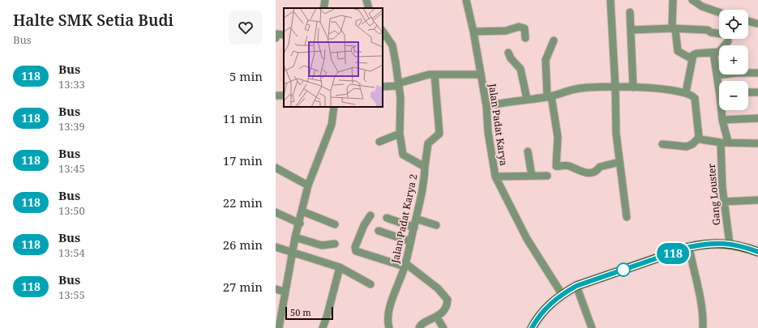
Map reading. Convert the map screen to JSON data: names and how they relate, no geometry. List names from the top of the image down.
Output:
{
  "streets": {
    "street": ["Jalan Padat Karya", "Gang Louster", "Jalan Padat Karya 2"]
  },
  "lines": ["bus line 118"],
  "scale_bar": "50 m",
  "page": {
    "heading": ["Halte SMK Setia Budi", "Bus"],
    "on_map": "118",
    "map_buttons": ["+", "−"],
    "list": [
      {
        "mark": "118",
        "name": "Bus",
        "note": "13:33",
        "value": "5 min"
      },
      {
        "mark": "118",
        "name": "Bus",
        "note": "13:39",
        "value": "11 min"
      },
      {
        "mark": "118",
        "name": "Bus",
        "note": "13:45",
        "value": "17 min"
      },
      {
        "mark": "118",
        "name": "Bus",
        "note": "13:50",
        "value": "22 min"
      },
      {
        "mark": "118",
        "name": "Bus",
        "note": "13:54",
        "value": "26 min"
      },
      {
        "mark": "118",
        "name": "Bus",
        "note": "13:55",
        "value": "27 min"
      }
    ],
    "scale": "50 m"
  }
}
